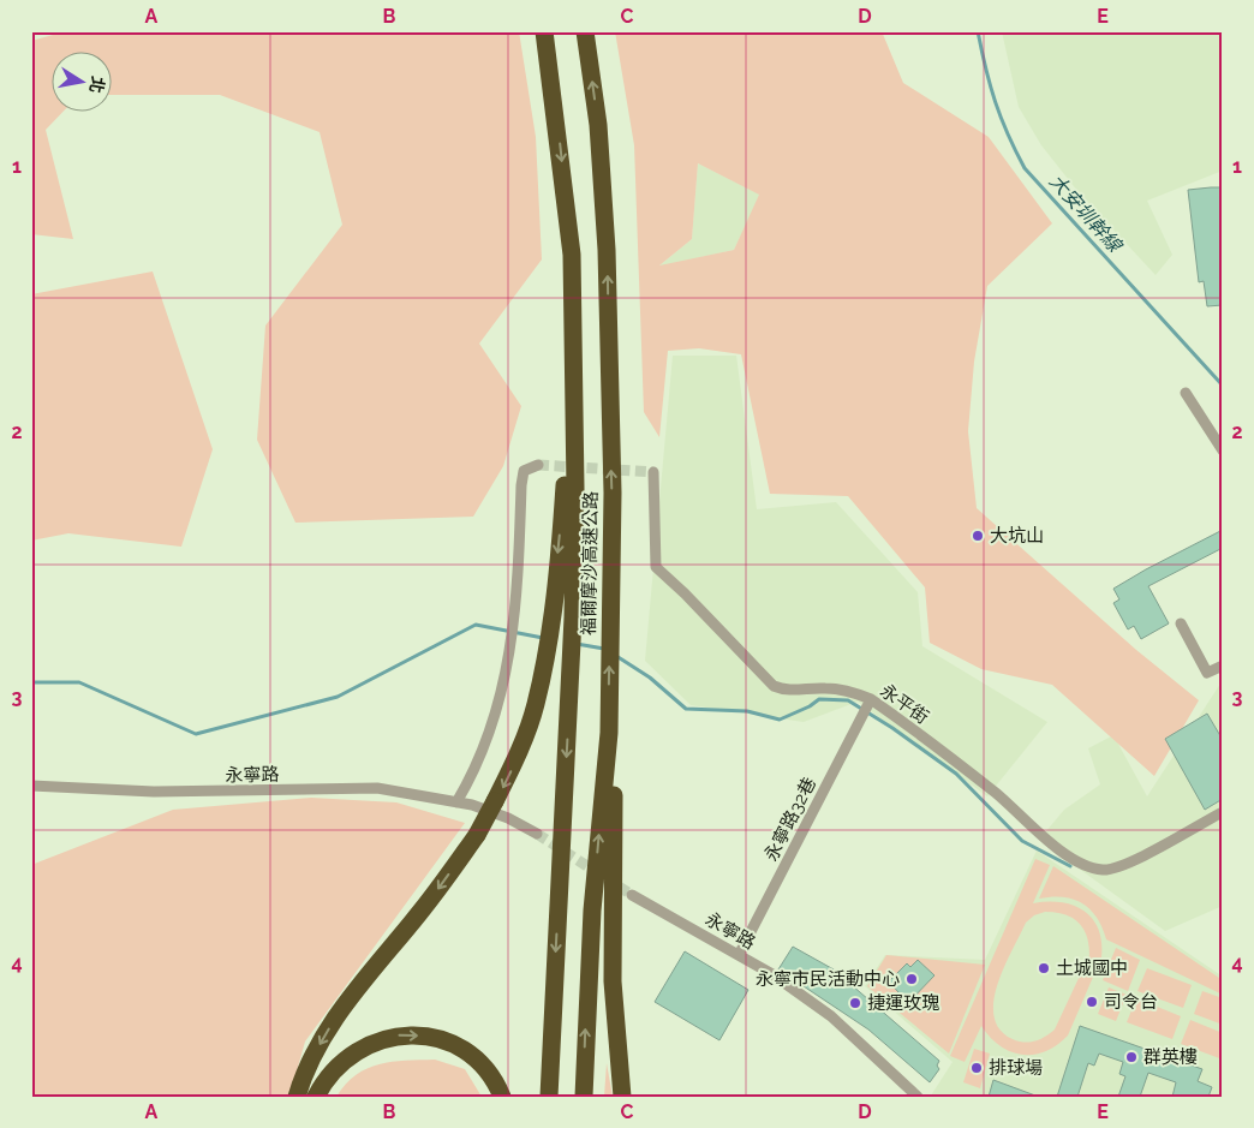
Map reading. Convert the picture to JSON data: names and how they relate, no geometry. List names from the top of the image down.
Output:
{
  "streets": {
    "highway": ["福爾摩沙高速公路"],
    "street": ["永平街", "永寧路", "永寧路32巷"]
  },
  "crossings": [
    ["永平街", "永寧路32巷"],
    ["永寧路", "永寧路32巷"]
  ],
  "water": ["大安圳幹線"],
  "places": [
    "大坑山",
    "土城國中",
    "永寧市民活動中心",
    "司令台",
    "捷運玫瑰",
    "群英樓",
    "排球場"
  ],
  "north": "right",
  "grid": {
    "columns": [
      "A",
      "B",
      "C",
      "D",
      "E"
    ],
    "rows": [
      "1",
      "2",
      "3",
      "4"
    ]
  }
}
